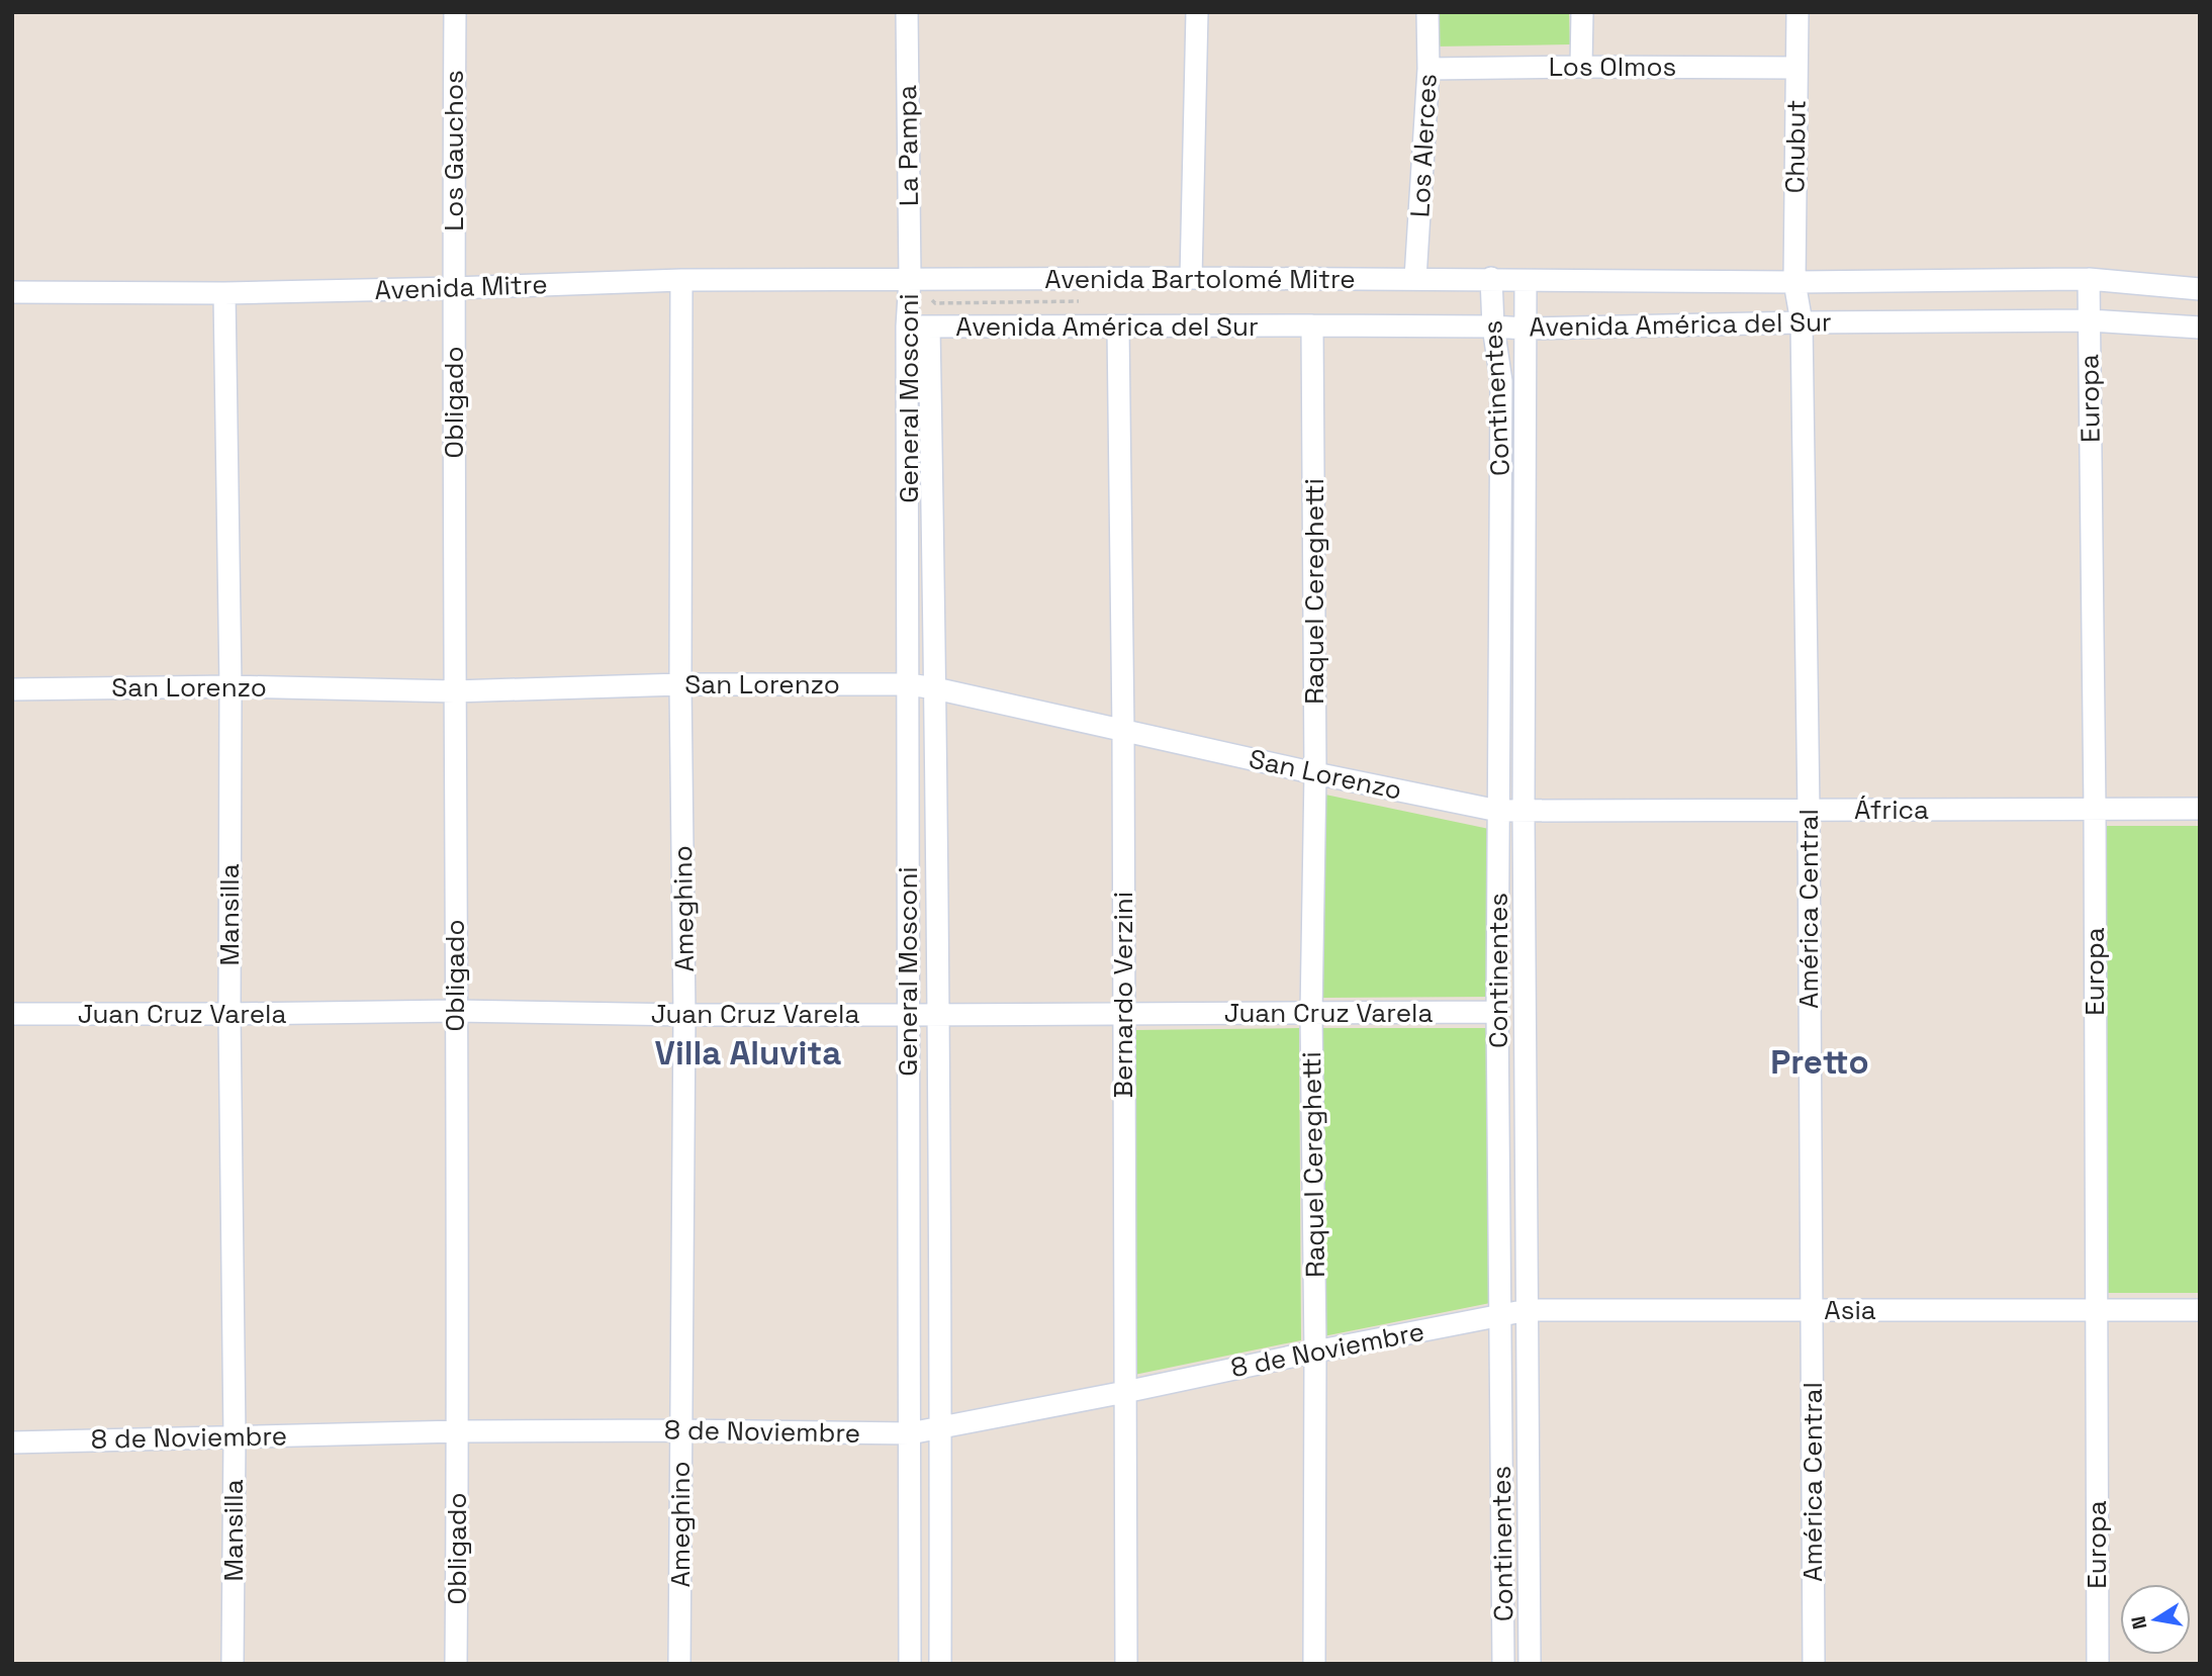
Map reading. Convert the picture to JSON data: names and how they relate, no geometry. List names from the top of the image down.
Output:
{
  "streets": {
    "street": [
      "Los Olmos",
      "La Pampa",
      "Los Alerces",
      "Chubut",
      "Los Gauchos",
      "Avenida Bartolomé Mitre",
      "Avenida Mitre",
      "Avenida América del Sur",
      "General Mosconi",
      "Continentes",
      "Europa",
      "Obligado",
      "Raquel Cereghetti",
      "San Lorenzo",
      "África",
      "Ameghino",
      "América Central",
      "Mansilla",
      "Bernardo Verzini",
      "Juan Cruz Varela",
      "Asia",
      "8 de Noviembre"
    ]
  },
  "crossings": [
    ["Los Olmos", "Los Alerces"],
    ["Los Olmos", "Chubut"],
    ["La Pampa", "Avenida Bartolomé Mitre"],
    ["La Pampa", "Avenida Mitre"],
    ["La Pampa", "General Mosconi"],
    ["Los Alerces", "Avenida Bartolomé Mitre"],
    ["Chubut", "Avenida América del Sur"],
    ["Chubut", "América Central"],
    ["Los Gauchos", "Avenida Mitre"],
    ["Los Gauchos", "Obligado"],
    ["Avenida Bartolomé Mitre", "Avenida Mitre"],
    ["Avenida Bartolomé Mitre", "Avenida América del Sur"],
    ["Avenida Bartolomé Mitre", "General Mosconi"],
    ["Avenida Bartolomé Mitre", "Continentes"],
    ["Avenida Mitre", "General Mosconi"],
    ["Avenida Mitre", "Obligado"],
    ["Avenida Mitre", "Ameghino"],
    ["Avenida Mitre", "Mansilla"],
    ["Avenida América del Sur", "General Mosconi"],
    ["Avenida América del Sur", "Continentes"],
    ["Avenida América del Sur", "Europa"],
    ["Avenida América del Sur", "Raquel Cereghetti"],
    ["Avenida América del Sur", "América Central"],
    ["Avenida América del Sur", "Bernardo Verzini"],
    ["General Mosconi", "San Lorenzo"],
    ["General Mosconi", "Juan Cruz Varela"],
    ["General Mosconi", "8 de Noviembre"],
    ["Continentes", "San Lorenzo"],
    ["Continentes", "África"],
    ["Continentes", "Juan Cruz Varela"],
    ["Continentes", "Asia"],
    ["Continentes", "8 de Noviembre"],
    ["Europa", "África"],
    ["Europa", "Asia"],
    ["Obligado", "San Lorenzo"],
    ["Obligado", "Juan Cruz Varela"],
    ["Obligado", "8 de Noviembre"],
    ["Raquel Cereghetti", "San Lorenzo"],
    ["Raquel Cereghetti", "Juan Cruz Varela"],
    ["Raquel Cereghetti", "8 de Noviembre"],
    ["San Lorenzo", "África"],
    ["San Lorenzo", "Ameghino"],
    ["San Lorenzo", "Mansilla"],
    ["San Lorenzo", "Bernardo Verzini"],
    ["África", "América Central"],
    ["Ameghino", "Juan Cruz Varela"],
    ["Ameghino", "8 de Noviembre"],
    ["América Central", "Asia"],
    ["Mansilla", "Juan Cruz Varela"],
    ["Mansilla", "8 de Noviembre"],
    ["Bernardo Verzini", "Juan Cruz Varela"],
    ["Bernardo Verzini", "8 de Noviembre"],
    ["Asia", "8 de Noviembre"]
  ],
  "districts": ["Villa Aluvita", "Pretto"],
  "north": "left"
}
